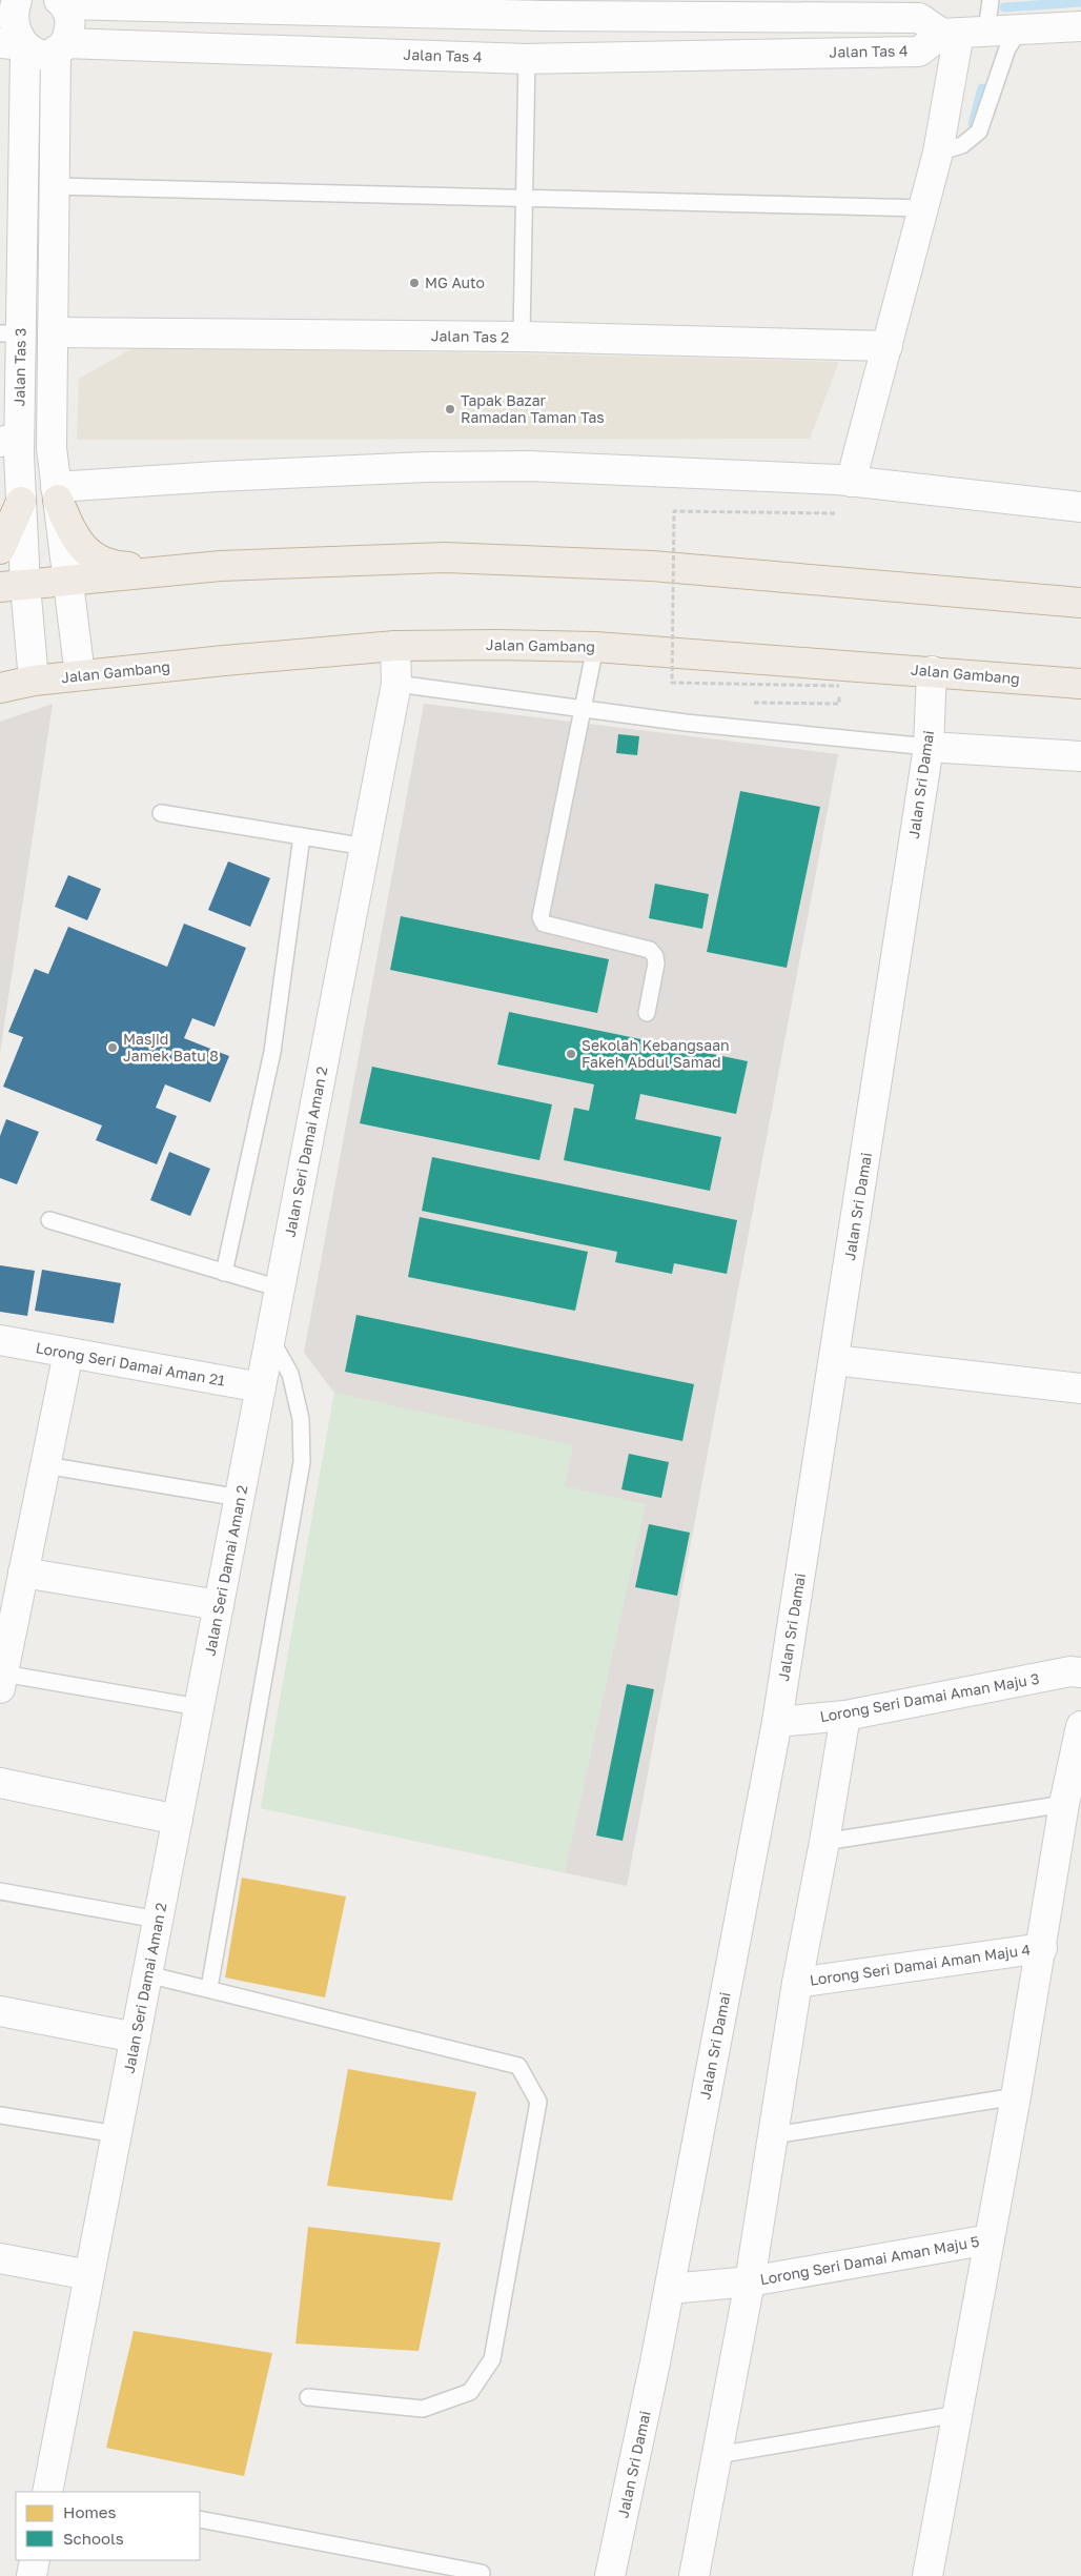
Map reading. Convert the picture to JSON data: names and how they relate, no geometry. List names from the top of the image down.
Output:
{
  "streets": {
    "highway": ["Jalan Gambang"],
    "street": [
      "Jalan Tas 4",
      "Jalan Tas 2",
      "Jalan Tas 3",
      "Jalan Sri Damai",
      "Jalan Seri Damai Aman 2",
      "Lorong Seri Damai Aman 21",
      "Lorong Seri Damai Aman Maju 3",
      "Lorong Seri Damai Aman Maju 4",
      "Lorong Seri Damai Aman Maju 5"
    ]
  },
  "crossings": [
    ["Jalan Tas 4", "Jalan Tas 3"],
    ["Jalan Tas 3", "Jalan Gambang"],
    ["Jalan Gambang", "Jalan Sri Damai"],
    ["Jalan Gambang", "Jalan Seri Damai Aman 2"],
    ["Jalan Sri Damai", "Lorong Seri Damai Aman Maju 3"],
    ["Jalan Sri Damai", "Lorong Seri Damai Aman Maju 5"],
    ["Jalan Seri Damai Aman 2", "Lorong Seri Damai Aman 21"]
  ],
  "places": [
    "MG Auto",
    "Tapak Bazar Ramadan Taman Tas",
    "Masjid Jamek Batu 8",
    "Sekolah Kebangsaan Fakeh Abdul Samad"
  ],
  "legend": ["Homes", "Schools"]
}
